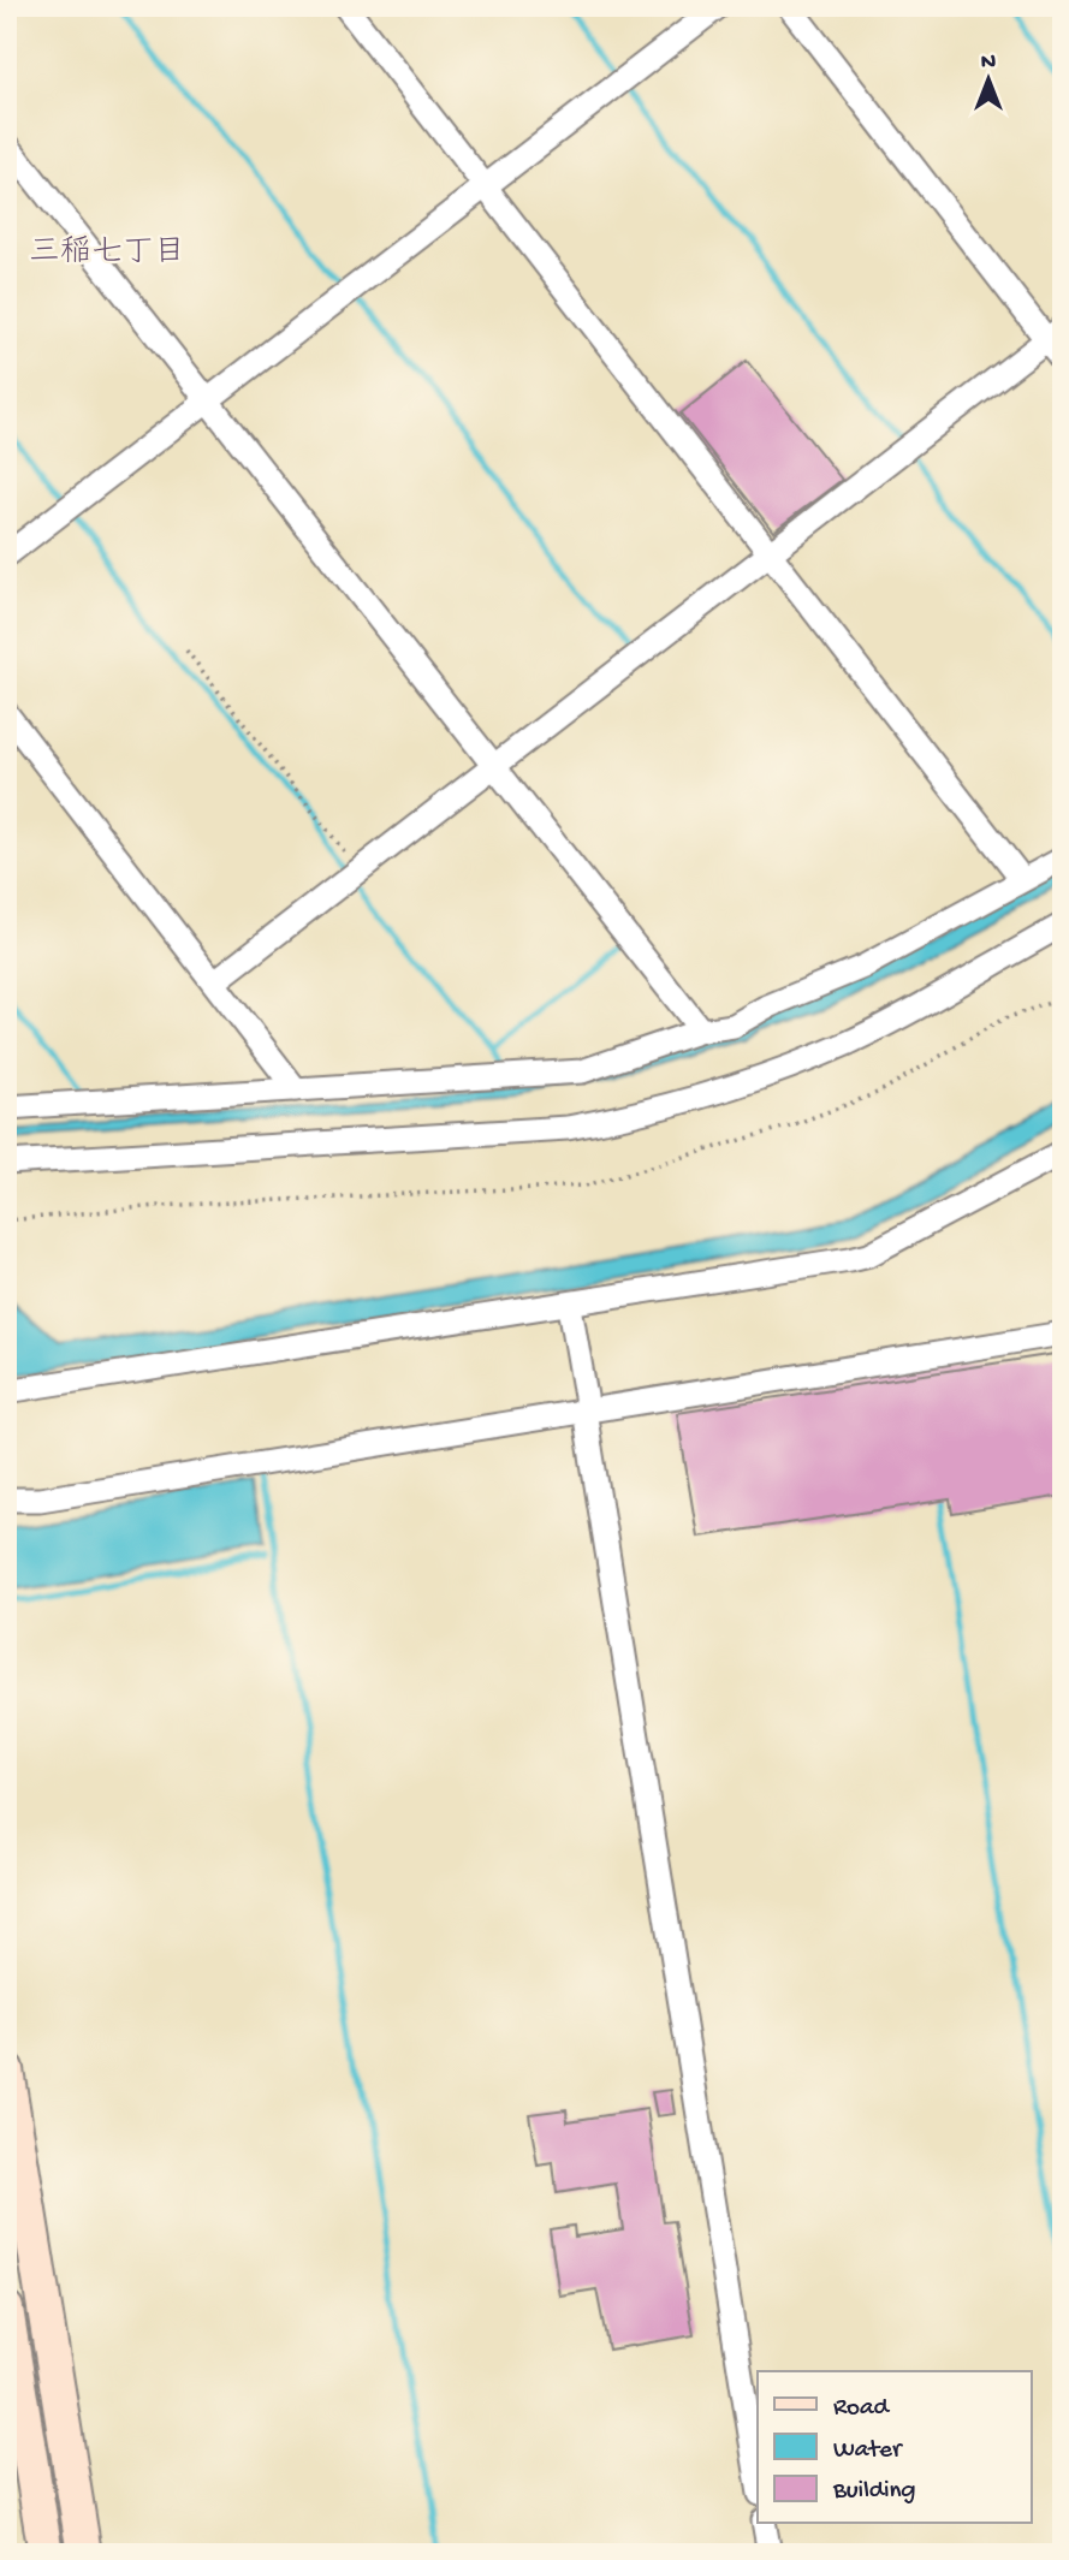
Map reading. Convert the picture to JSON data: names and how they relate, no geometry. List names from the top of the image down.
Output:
{
  "districts": ["三稲七丁目"],
  "legend": ["Road", "Water", "Building"],
  "north": "top"
}
